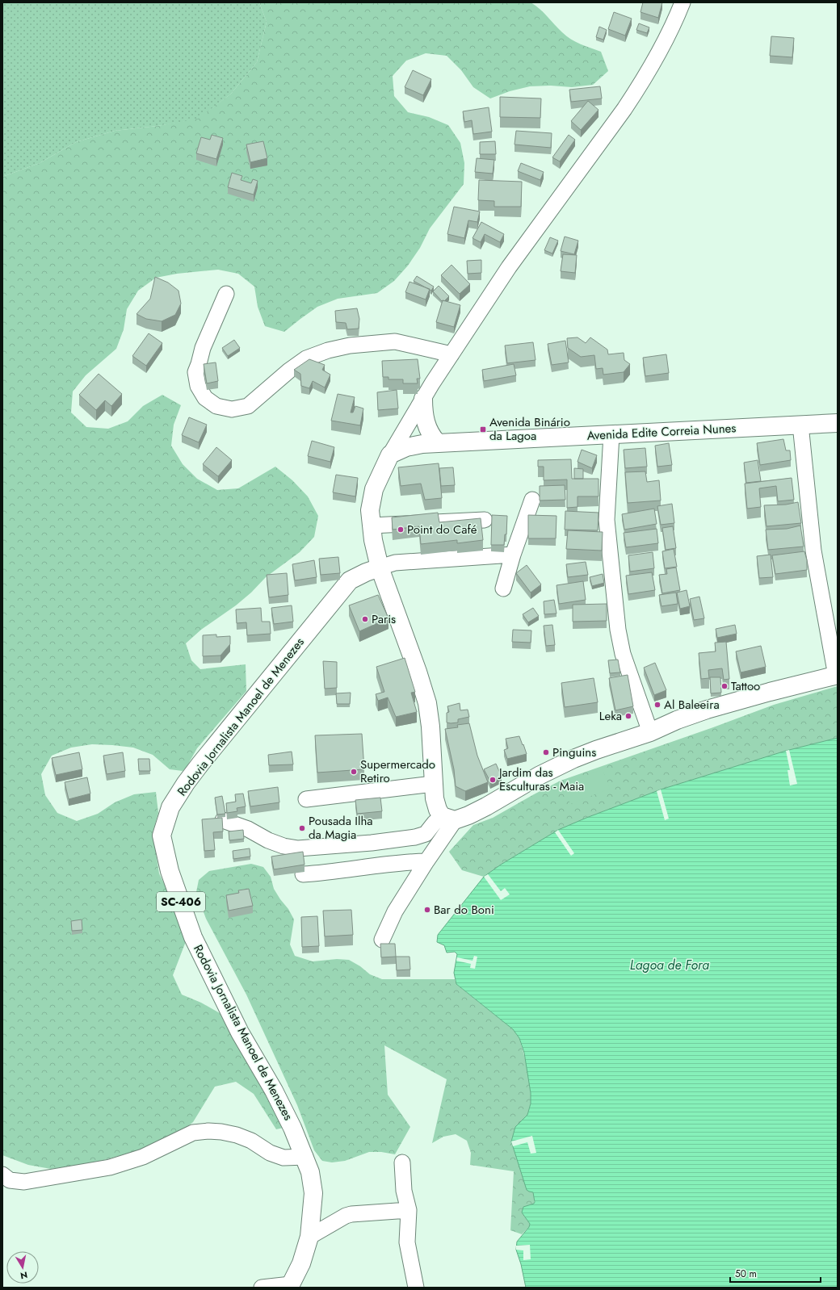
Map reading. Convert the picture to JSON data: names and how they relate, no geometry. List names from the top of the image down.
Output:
{
  "streets": {
    "main road": ["Avenida Edite Correia Nunes", "Rodovia Jornalista Manoel de Menezes", "SC-406"]
  },
  "water": ["Lagoa de Fora"],
  "places": {
    "transit": ["Avenida Binário da Lagoa"],
    "other": [
      "Point do Café",
      "Paris",
      "Tattoo",
      "Al Baleeira",
      "Leka",
      "Pinguins",
      "Supermercado Retiro",
      "Jardim das Esculturas - Maia",
      "Pousada Ilha da Magia",
      "Bar do Boni"
    ]
  },
  "scale_bar": "50 m",
  "north": "bottom"
}
